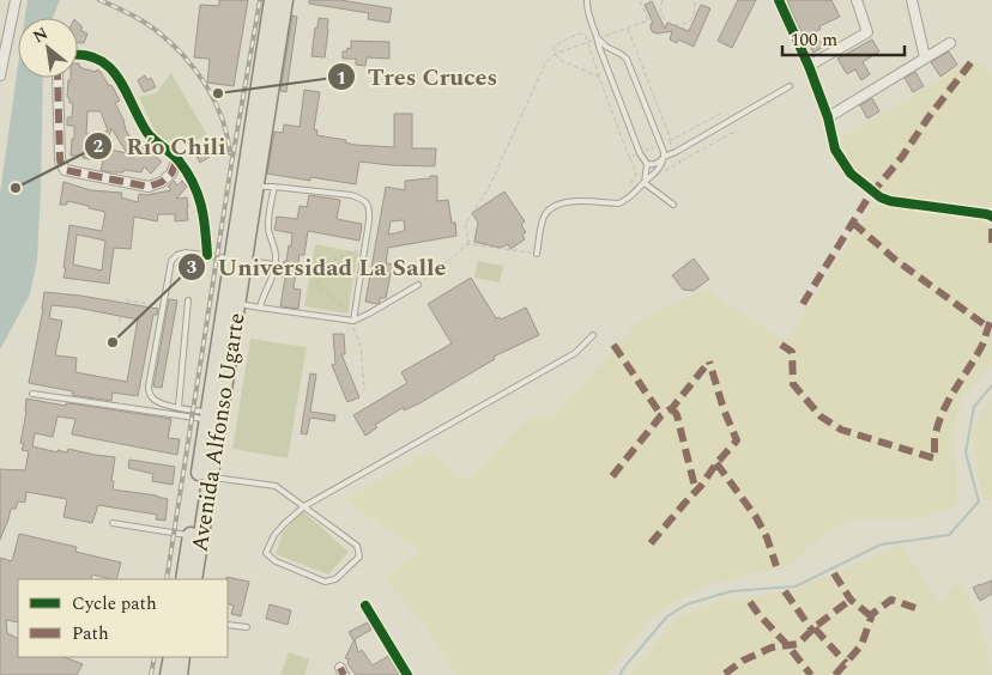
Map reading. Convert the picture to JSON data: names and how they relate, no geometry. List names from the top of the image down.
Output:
{
  "streets": {
    "main road": ["Avenida Alfonso Ugarte"]
  },
  "places": ["Tres Cruces", "Río Chili", "Universidad La Salle"],
  "legend": ["Cycle path", "Path"],
  "scale_bar": "100 m",
  "north": "top left"
}
